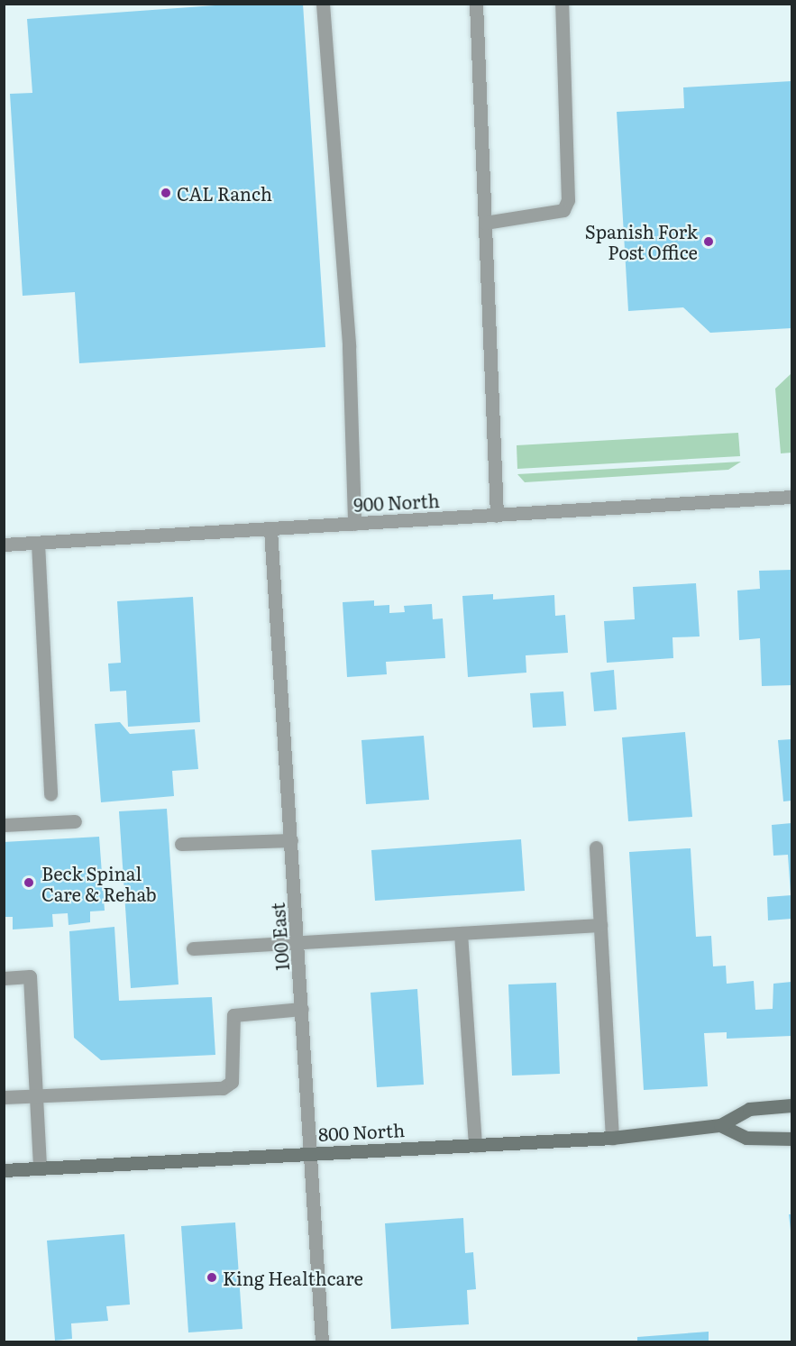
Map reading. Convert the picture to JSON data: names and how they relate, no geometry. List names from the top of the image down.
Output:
{
  "streets": {
    "street": ["900 North", "100 East", "800 North"]
  },
  "crossings": [
    ["900 North", "100 East"],
    ["100 East", "800 North"]
  ],
  "places": [
    "CAL Ranch",
    "Spanish Fork Post Office",
    "Beck Spinal Care & Rehab",
    "King Healthcare"
  ]
}
